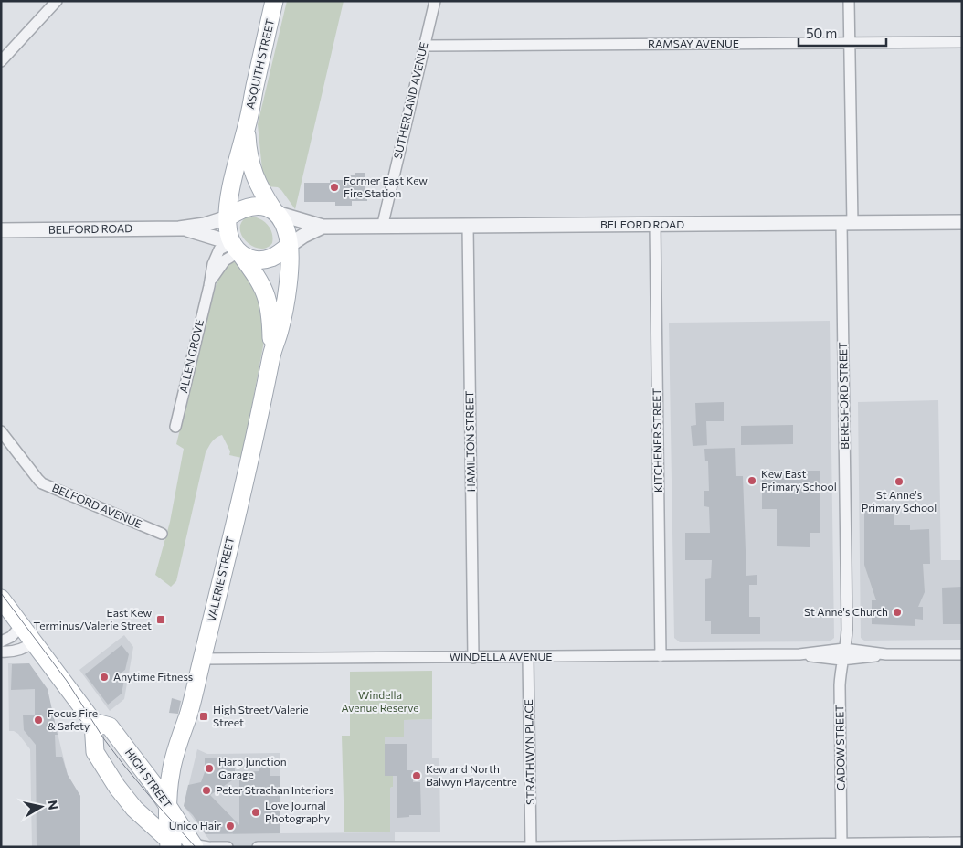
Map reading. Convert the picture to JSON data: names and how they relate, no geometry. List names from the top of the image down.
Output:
{
  "streets": {
    "main road": ["ASQUITH STREET", "VALERIE STREET", "HIGH STREET"],
    "street": [
      "RAMSAY AVENUE",
      "SUTHERLAND AVENUE",
      "BELFORD ROAD",
      "ALLEN GROVE",
      "BERESFORD STREET",
      "KITCHENER STREET",
      "HAMILTON STREET",
      "BELFORD AVENUE",
      "WINDELLA AVENUE",
      "CADOW STREET",
      "STRATHWYN PLACE"
    ]
  },
  "crossings": [
    ["RAMSAY AVENUE", "SUTHERLAND AVENUE"],
    ["RAMSAY AVENUE", "BERESFORD STREET"],
    ["ASQUITH STREET", "BELFORD ROAD"],
    ["ASQUITH STREET", "ALLEN GROVE"],
    ["ASQUITH STREET", "VALERIE STREET"],
    ["SUTHERLAND AVENUE", "BELFORD ROAD"],
    ["BELFORD ROAD", "ALLEN GROVE"],
    ["BELFORD ROAD", "BERESFORD STREET"],
    ["BELFORD ROAD", "KITCHENER STREET"],
    ["BELFORD ROAD", "HAMILTON STREET"],
    ["BELFORD ROAD", "VALERIE STREET"],
    ["ALLEN GROVE", "VALERIE STREET"],
    ["BERESFORD STREET", "WINDELLA AVENUE"],
    ["BERESFORD STREET", "CADOW STREET"],
    ["KITCHENER STREET", "WINDELLA AVENUE"],
    ["HAMILTON STREET", "WINDELLA AVENUE"],
    ["VALERIE STREET", "WINDELLA AVENUE"],
    ["VALERIE STREET", "HIGH STREET"],
    ["WINDELLA AVENUE", "CADOW STREET"],
    ["WINDELLA AVENUE", "STRATHWYN PLACE"]
  ],
  "parks": ["Windella Avenue Reserve"],
  "places": {
    "other": [
      "Former East Kew Fire Station",
      "Kew East Primary School",
      "St Anne's Primary School",
      "St Anne's Church",
      "Anytime Fitness",
      "Focus Fire & Safety",
      "Harp Junction Garage",
      "Kew and North Balwyn Playcentre",
      "Peter Strachan Interiors",
      "Love Journal Photography",
      "Unico Hair"
    ],
    "transit": ["East Kew Terminus/Valerie Street", "High Street/Valerie Street"]
  },
  "scale_bar": "50 m",
  "north": "right"
}
